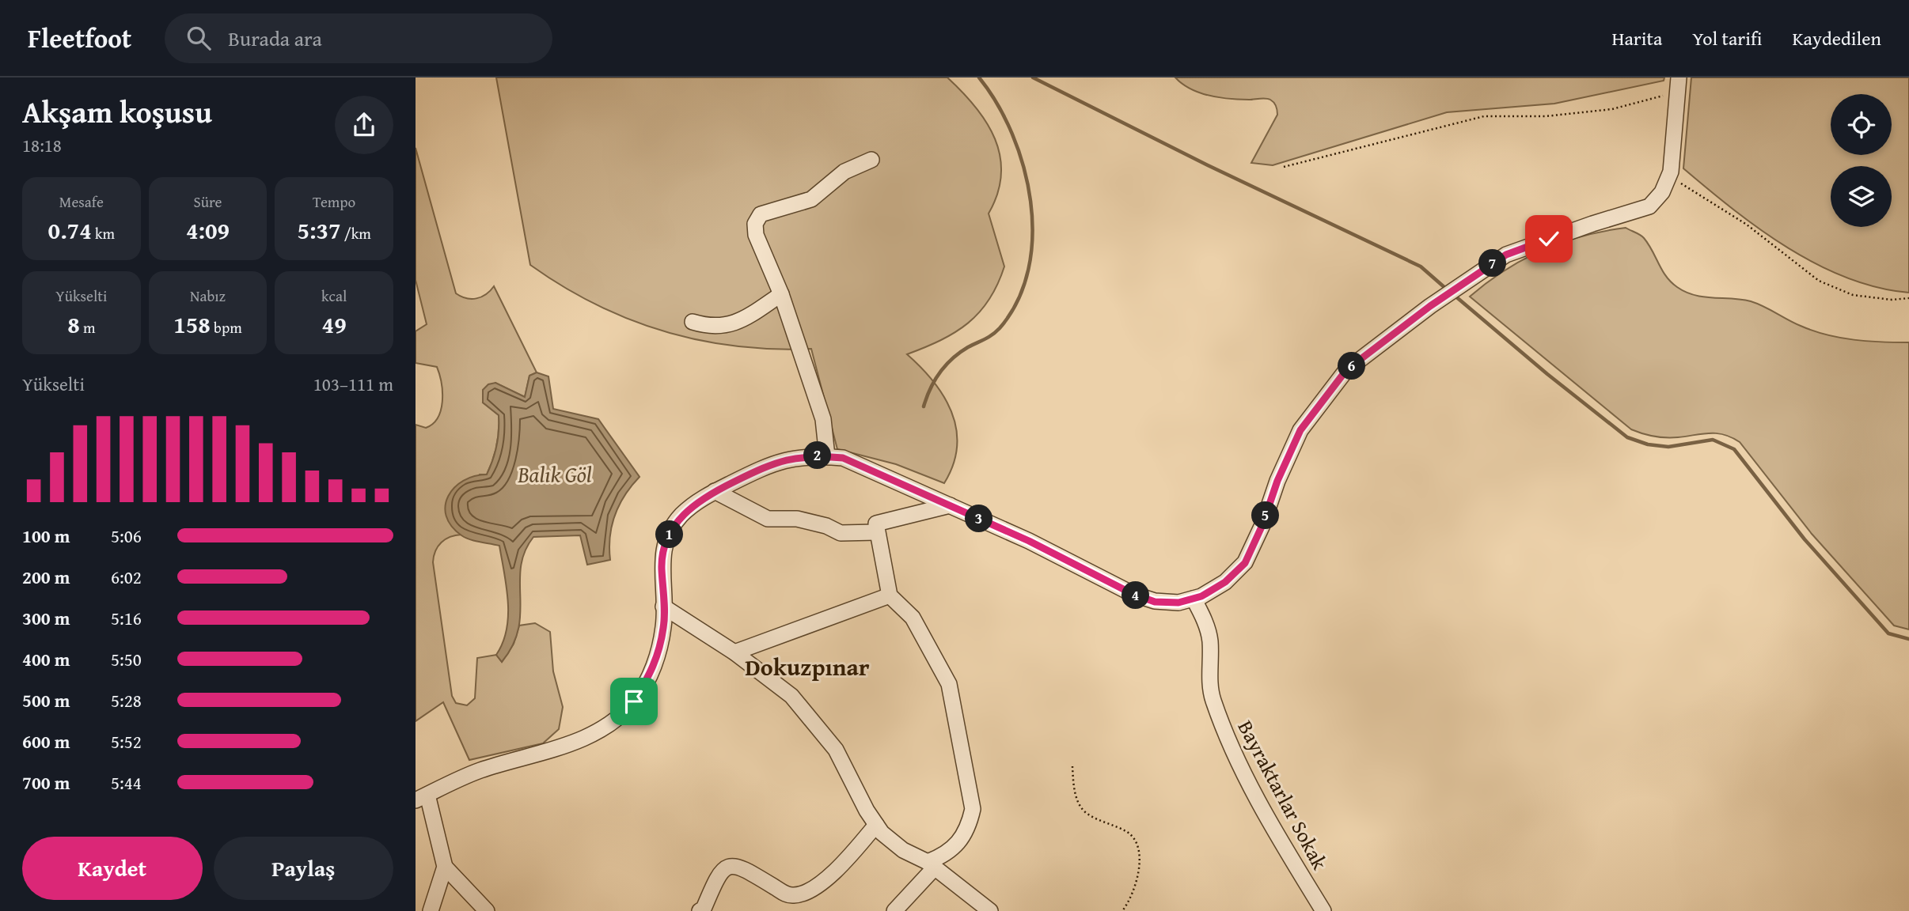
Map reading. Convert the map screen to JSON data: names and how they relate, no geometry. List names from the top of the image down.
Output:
{
  "streets": {
    "street": ["Bayraktarlar Sokak"]
  },
  "districts": ["Dokuzpınar"],
  "water": ["Balık Göl"],
  "page": {
    "header": "Fleetfoot",
    "search": "Burada ara",
    "nav": ["Harita", "Yol tarifi", "Kaydedilen"],
    "heading": ["Akşam koşusu", "18:18"],
    "stats": [
      ["Mesafe", "0.74 km"],
      ["Süre", "4:09"],
      ["Tempo", "5:37 /km"],
      ["Yükselti", "8 m"],
      ["Nabız", "158 bpm"],
      ["kcal", "49"]
    ],
    "pins": [
      "7",
      "6",
      "2",
      "5",
      "3",
      "1",
      "4"
    ],
    "chart": ["Yükselti", "103–111 m"],
    "list": [
      {
        "name": "100 m",
        "note": "5:06"
      },
      {
        "name": "200 m",
        "note": "6:02"
      },
      {
        "name": "300 m",
        "note": "5:16"
      },
      {
        "name": "400 m",
        "note": "5:50"
      },
      {
        "name": "500 m",
        "note": "5:28"
      },
      {
        "name": "600 m",
        "note": "5:52"
      },
      {
        "name": "700 m",
        "note": "5:44"
      }
    ],
    "buttons": ["Kaydet", "Paylaş"]
  }
}
